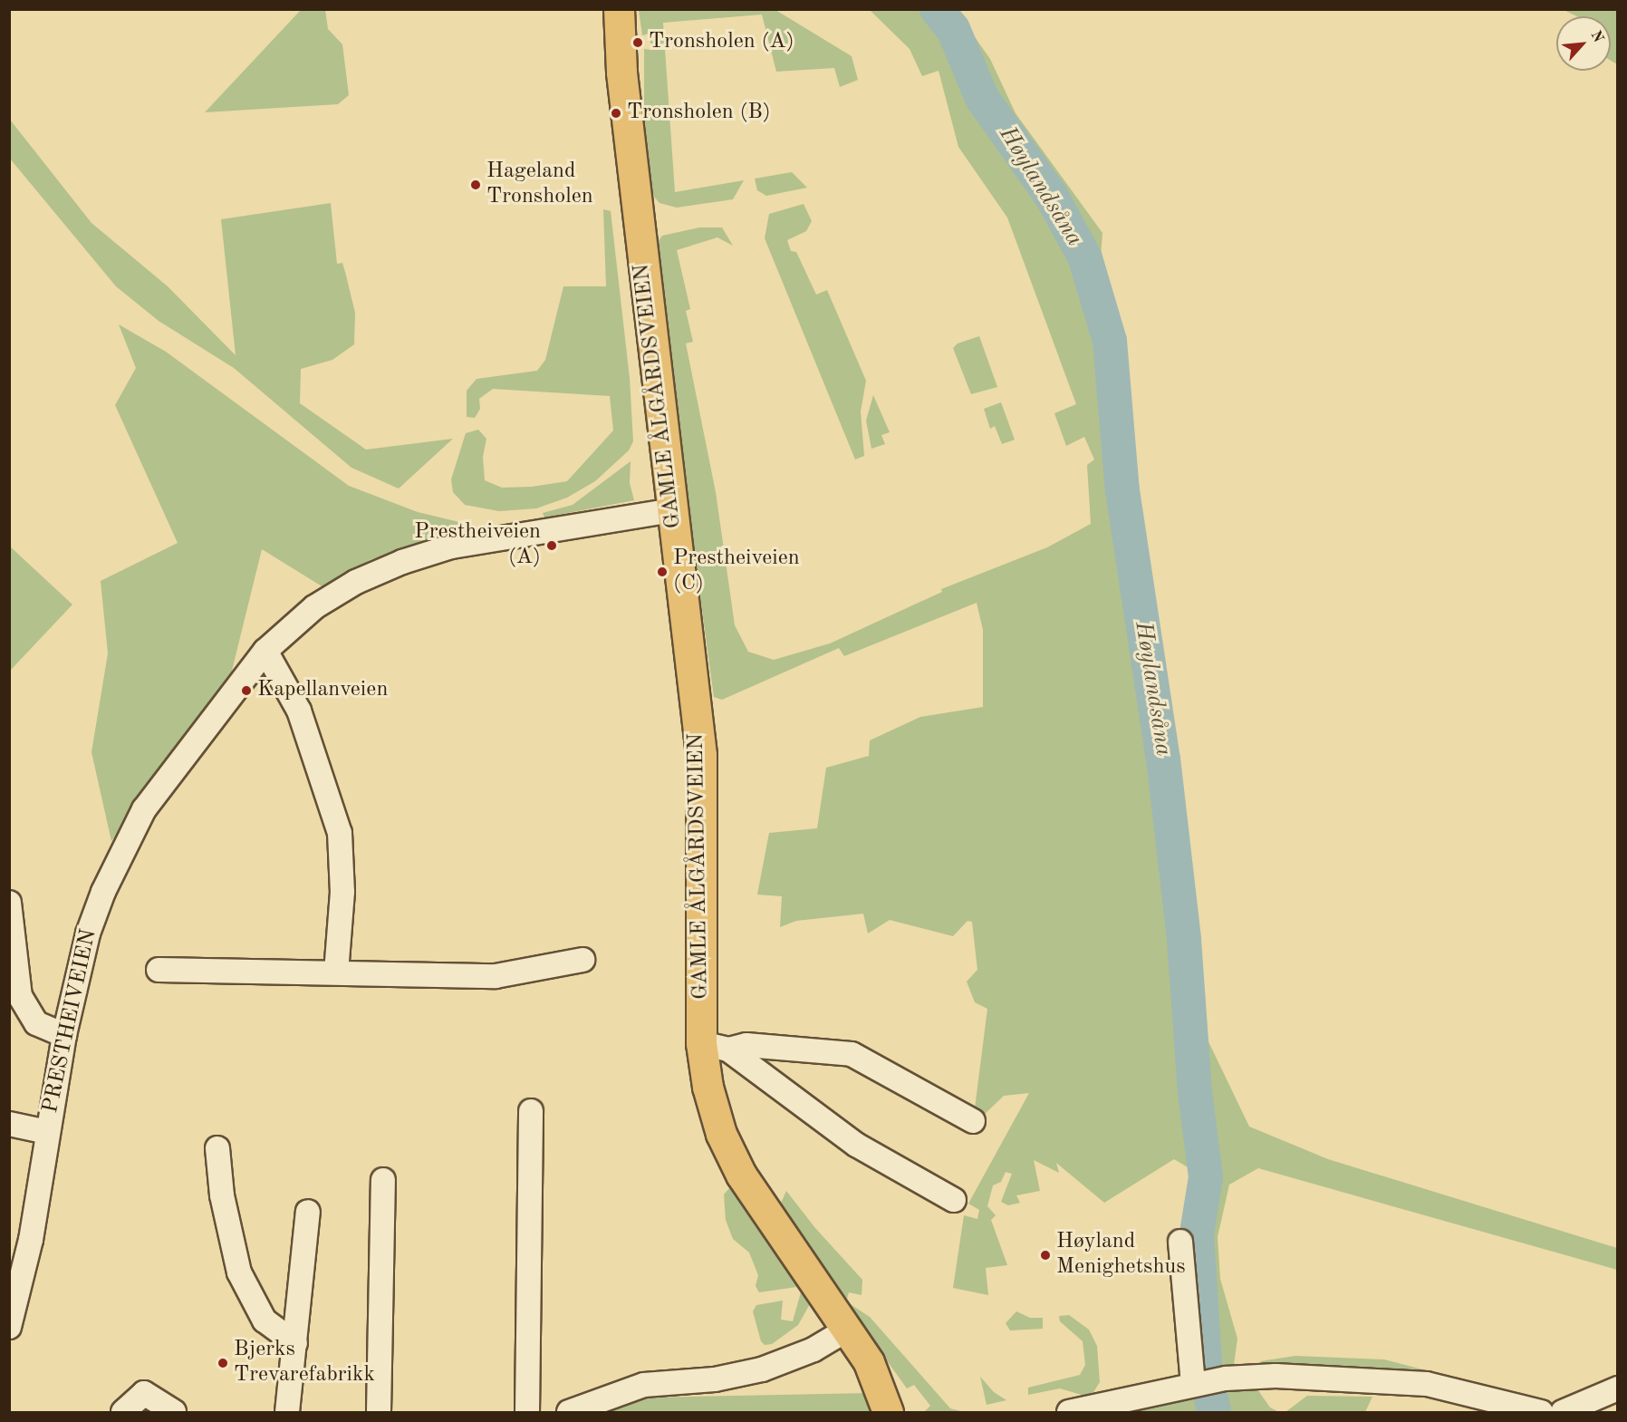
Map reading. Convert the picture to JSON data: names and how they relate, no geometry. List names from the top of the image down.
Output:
{
  "streets": {
    "main road": ["GAMLE ÅLGÅRDSVEIEN"],
    "street": ["PRESTHEIVEIEN"]
  },
  "crossings": [
    ["GAMLE ÅLGÅRDSVEIEN", "PRESTHEIVEIEN"]
  ],
  "water": ["Høylandsåna"],
  "places": [
    "Tronsholen (A)",
    "Tronsholen (B)",
    "Hageland Tronsholen",
    "Prestheiveien (A)",
    "Prestheiveien (C)",
    "Kapellanveien",
    "Høyland Menighetshus",
    "Bjerks Trevarefabrikk"
  ],
  "north": "top right"
}
